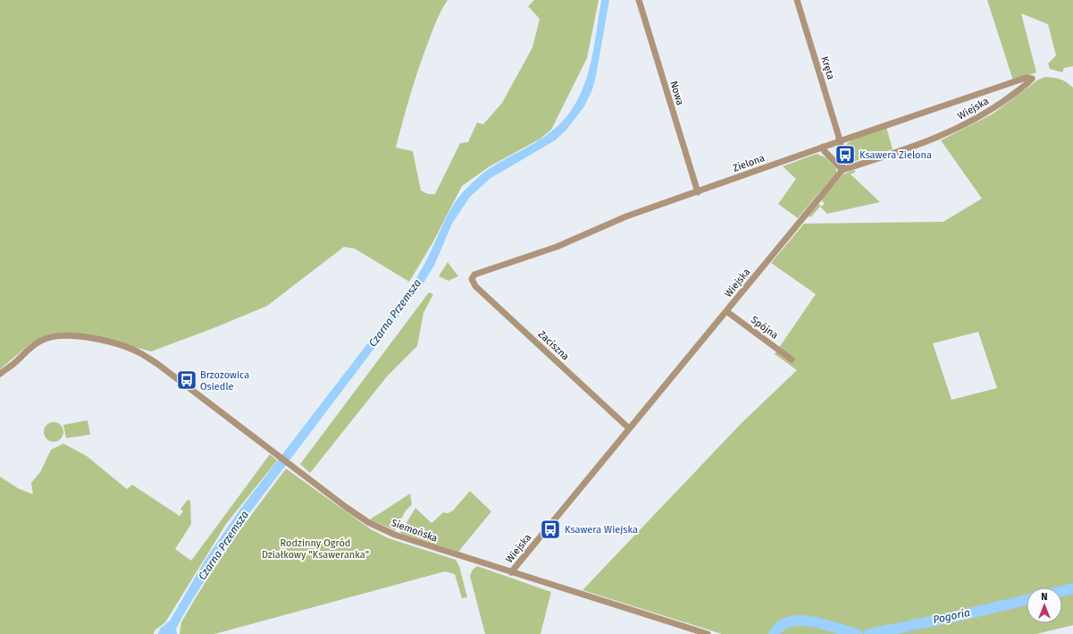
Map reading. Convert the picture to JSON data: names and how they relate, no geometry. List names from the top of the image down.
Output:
{
  "streets": {
    "street": [
      "Kręta",
      "Nowa",
      "Wiejska",
      "Zielona",
      "Spójna",
      "Zaciszna",
      "Siemońska"
    ]
  },
  "crossings": [
    ["Kręta", "Wiejska"],
    ["Kręta", "Zielona"],
    ["Nowa", "Zielona"],
    ["Wiejska", "Zielona"],
    ["Wiejska", "Spójna"],
    ["Wiejska", "Zaciszna"],
    ["Wiejska", "Siemońska"],
    ["Zielona", "Zaciszna"]
  ],
  "water": ["Czarna Przemsza", "Pogoria"],
  "parks": ["Rodzinny Ogród Działkowy \"Ksaweranka\""],
  "places": {
    "bus stop": ["Ksawera Zielona", "Brzozowica Osiedle", "Ksawera Wiejska"]
  },
  "north": "top"
}
